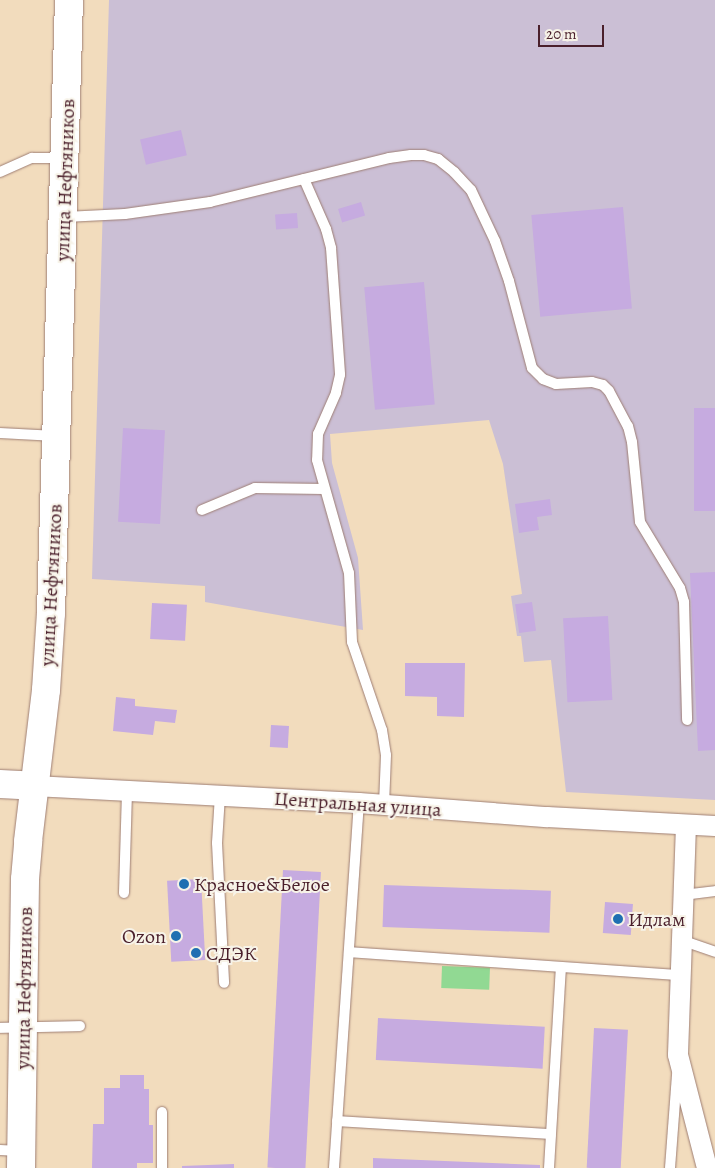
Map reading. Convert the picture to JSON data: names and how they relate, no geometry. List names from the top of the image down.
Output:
{
  "streets": {
    "street": ["улица Нефтяников", "Центральная улица"]
  },
  "crossings": [
    ["улица Нефтяников", "Центральная улица"]
  ],
  "places": [
    "Красное&Белое",
    "Идлам",
    "Ozon",
    "СДЭК"
  ],
  "scale_bar": "20 m"
}
